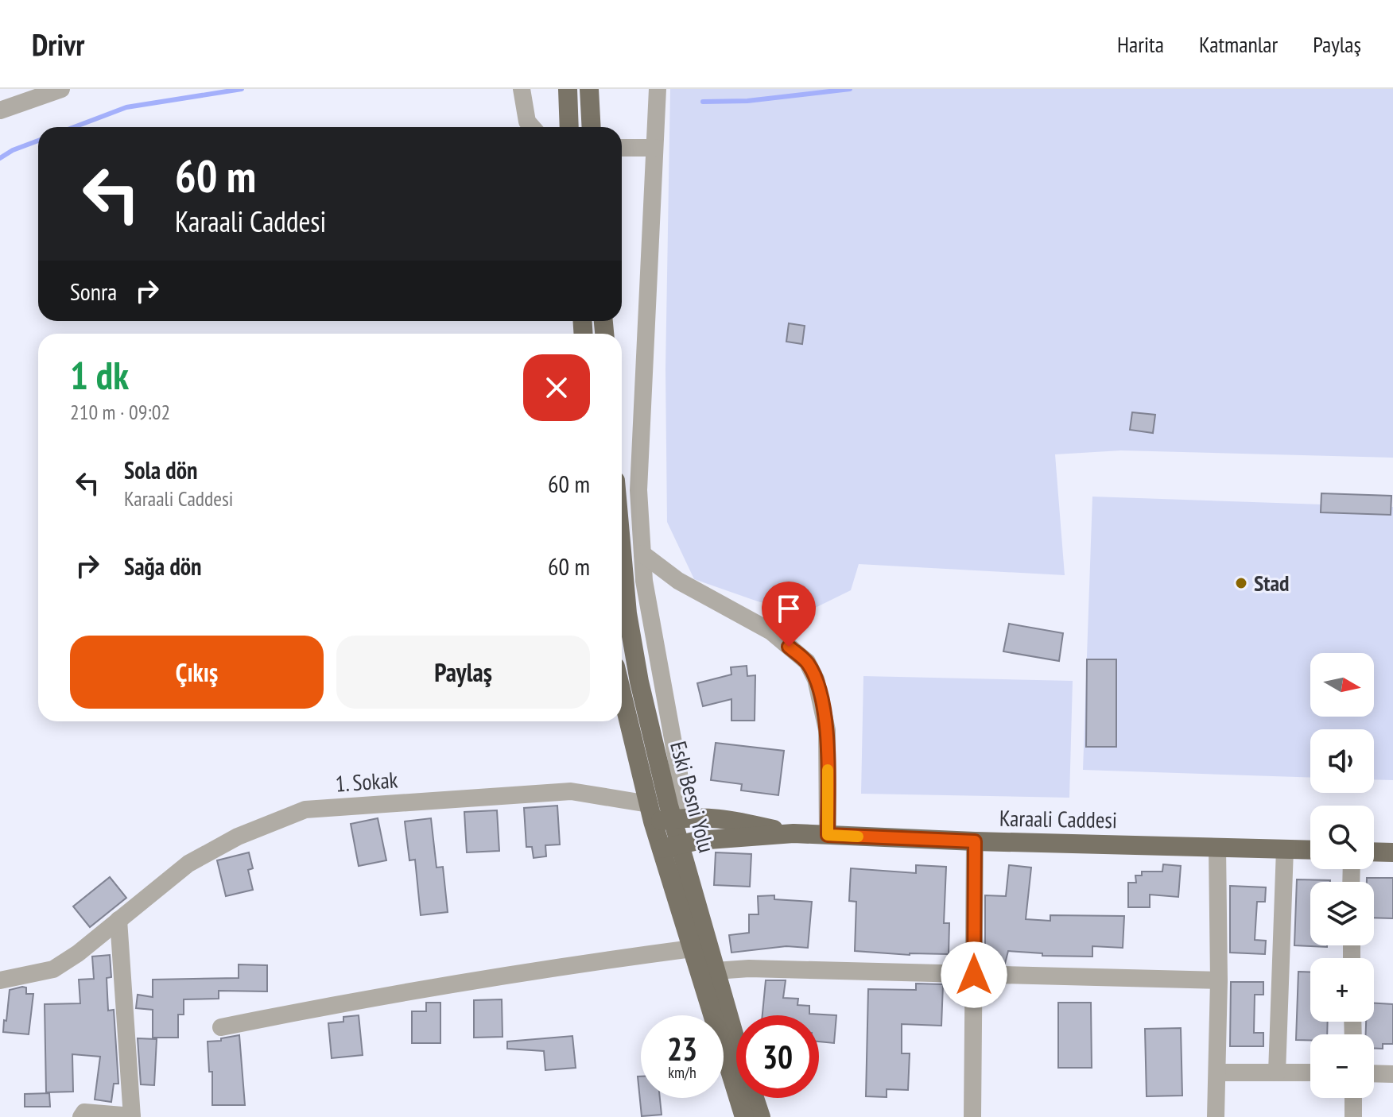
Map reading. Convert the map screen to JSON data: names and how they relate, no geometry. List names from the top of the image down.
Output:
{
  "streets": {
    "main road": ["Eski Besni Yolu", "Karaali Caddesi"],
    "street": ["1. Sokak"]
  },
  "crossings": [
    ["1. Sokak", "Eski Besni Yolu"]
  ],
  "places": ["Stad"],
  "north": "right",
  "page": {
    "header": "Drivr",
    "nav": ["Harita", "Katmanlar", "Paylaş"],
    "turn": ["60 m", "Karaali Caddesi"],
    "then": "Sonra",
    "heading": ["1 dk", "210 m · 09:02"],
    "list": [
      {
        "name": "Sola dön",
        "note": "Karaali Caddesi",
        "value": "60 m"
      },
      {
        "name": "Sağa dön",
        "value": "60 m"
      }
    ],
    "buttons": ["Çıkış", "Paylaş"],
    "map_buttons": ["+", "−"],
    "speed": "23 km/h",
    "limit": "30"
  }
}
